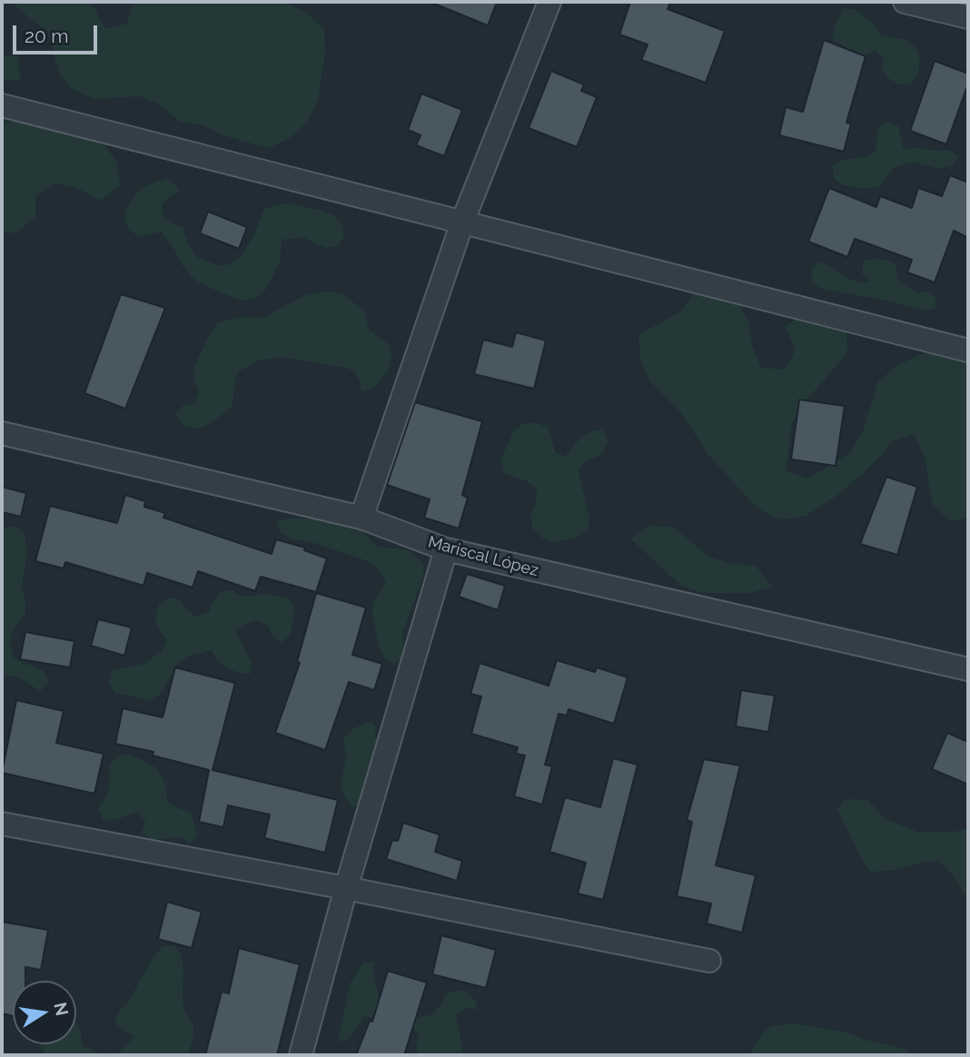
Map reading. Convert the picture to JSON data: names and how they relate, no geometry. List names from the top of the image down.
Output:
{
  "streets": {
    "street": ["Mariscal López"]
  },
  "scale_bar": "20 m",
  "north": "right"
}
